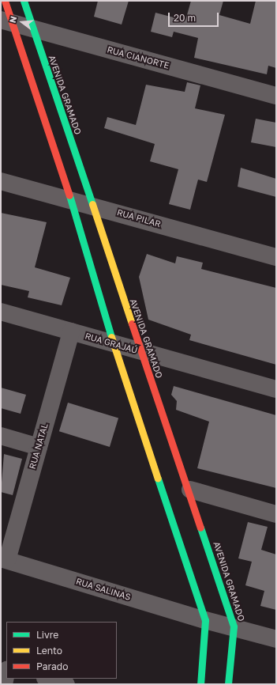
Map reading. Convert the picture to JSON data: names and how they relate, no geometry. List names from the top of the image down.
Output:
{
  "streets": {
    "street": [
      "RUA CIANORTE",
      "AVENIDA GRAMADO",
      "RUA PILAR",
      "RUA GRAJAÚ",
      "RUA NATAL",
      "RUA SALINAS"
    ]
  },
  "crossings": [
    ["RUA CIANORTE", "AVENIDA GRAMADO"],
    ["AVENIDA GRAMADO", "RUA PILAR"],
    ["AVENIDA GRAMADO", "RUA GRAJAÚ"],
    ["AVENIDA GRAMADO", "RUA SALINAS"],
    ["RUA GRAJAÚ", "RUA NATAL"],
    ["RUA NATAL", "RUA SALINAS"]
  ],
  "legend": ["Livre", "Lento", "Parado"],
  "scale_bar": "20 m",
  "north": "left"
}
